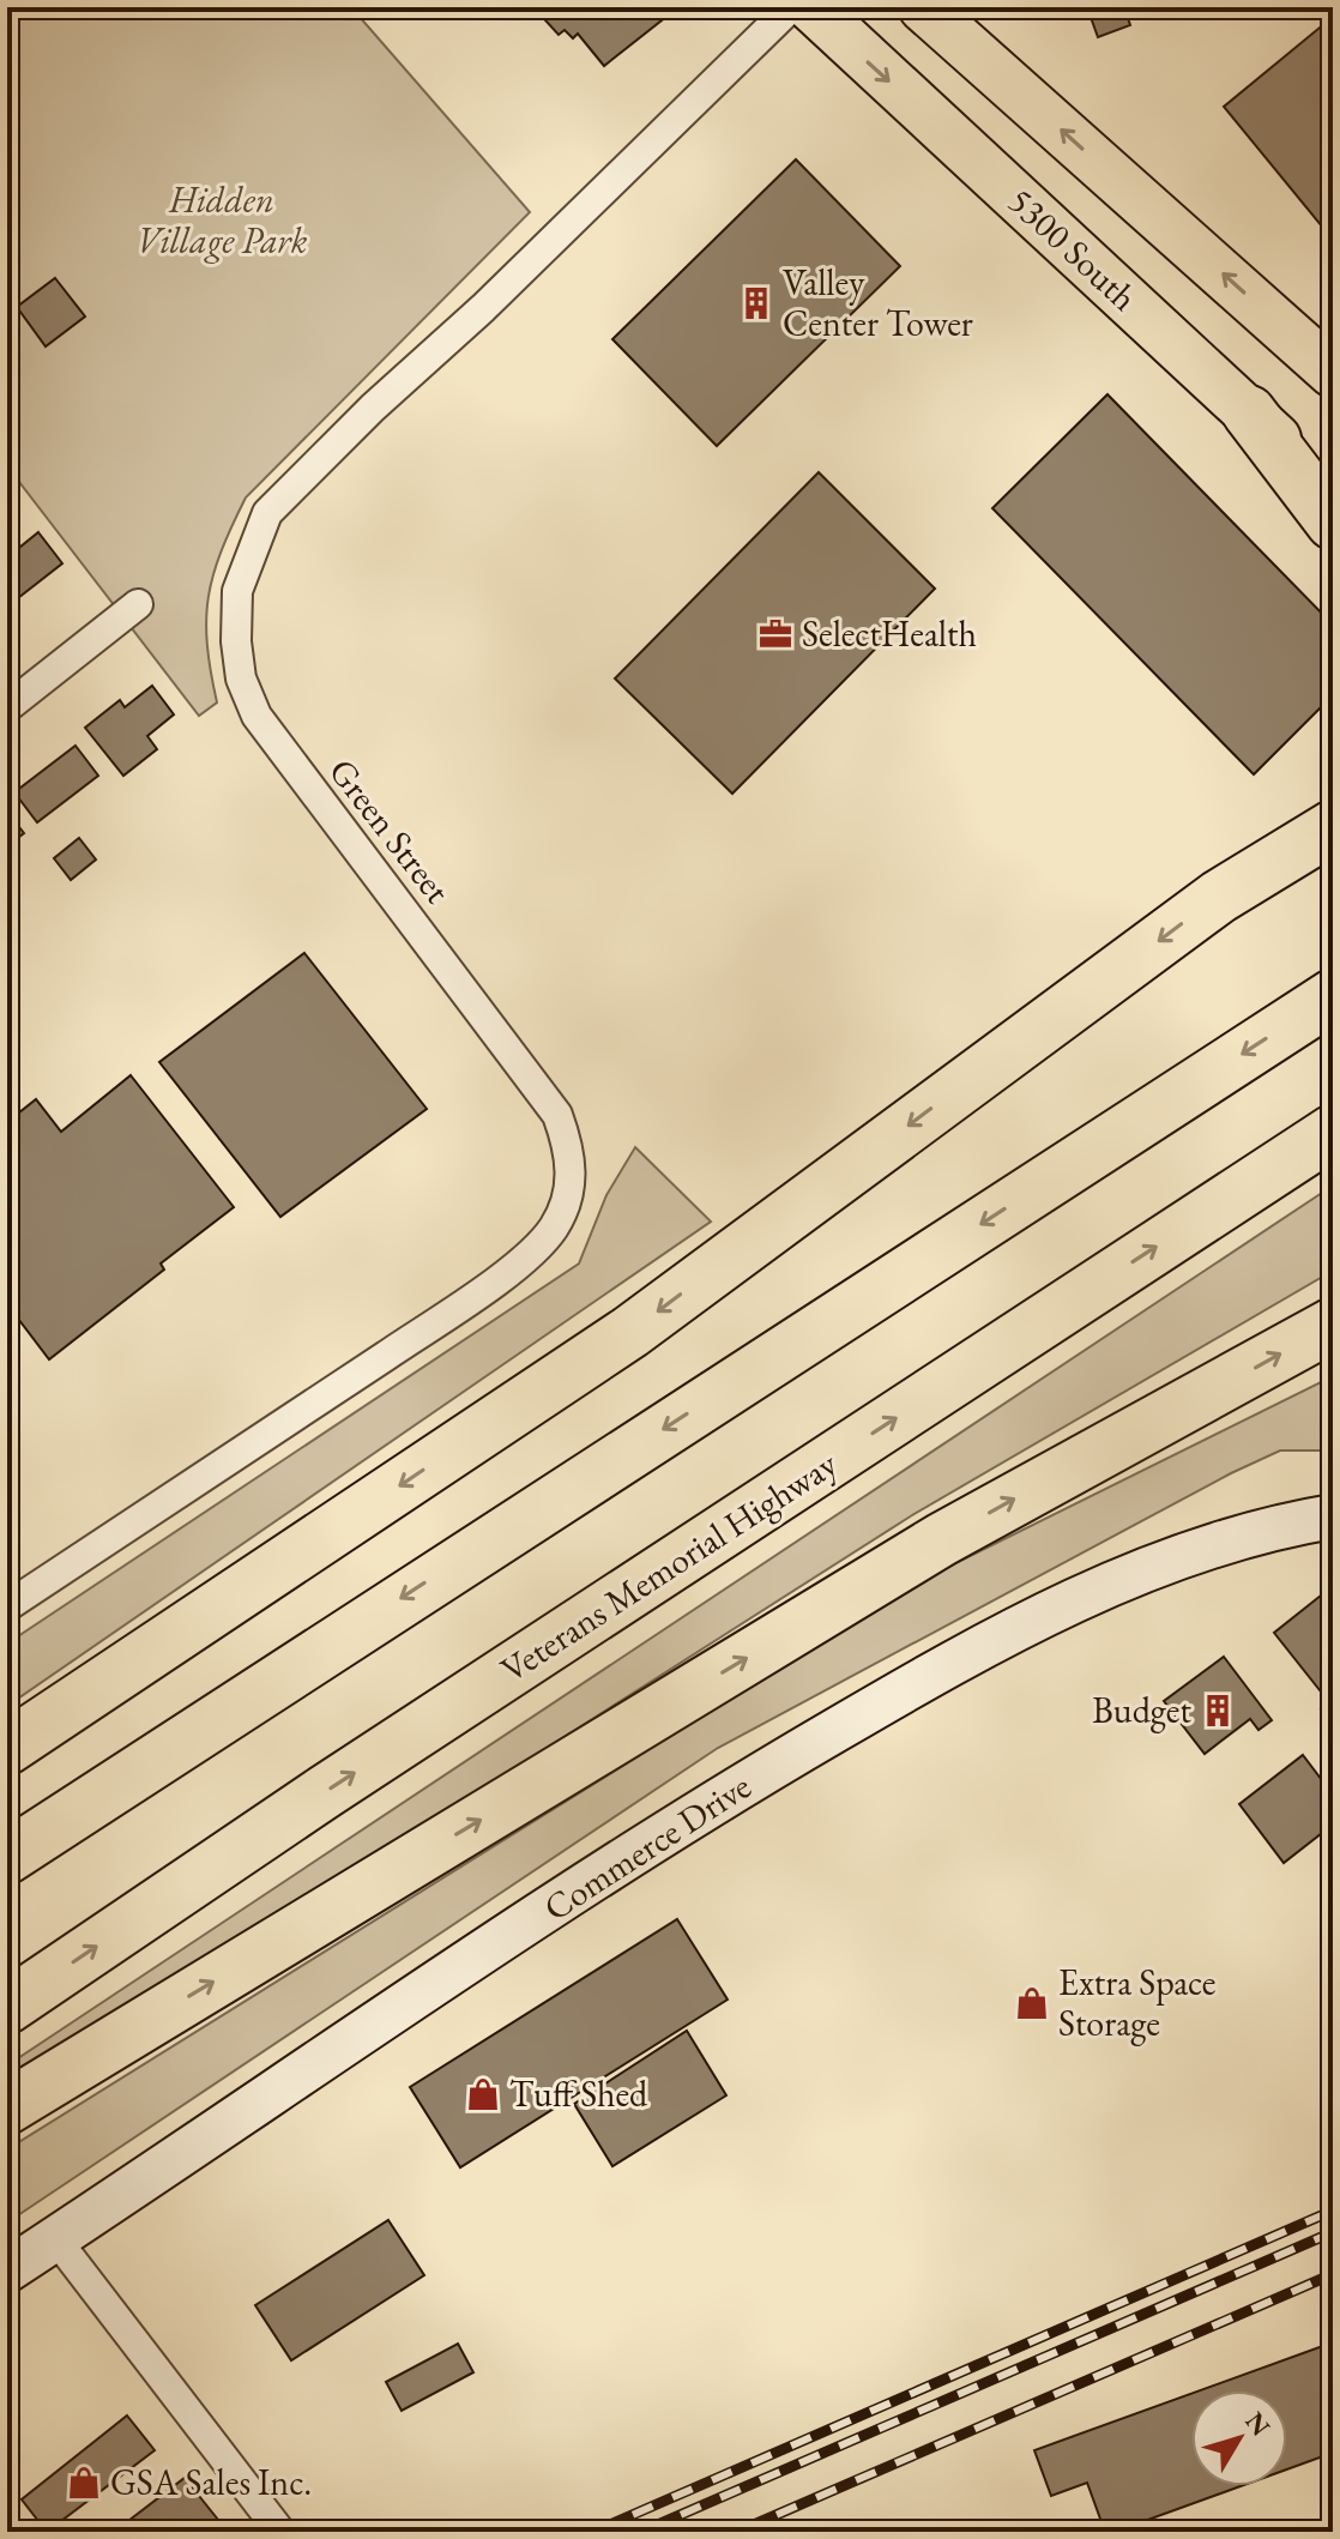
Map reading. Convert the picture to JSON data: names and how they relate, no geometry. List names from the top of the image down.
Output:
{
  "streets": {
    "highway": ["Veterans Memorial Highway"],
    "main road": ["5300 South"],
    "street": ["Green Street", "Commerce Drive"]
  },
  "parks": ["Hidden Village Park"],
  "places": {
    "building": ["Valley Center Tower", "Budget"],
    "office": ["SelectHealth"],
    "shop": ["Extra Space Storage", "Tuff Shed", "GSA Sales Inc."]
  },
  "north": "top right"
}
